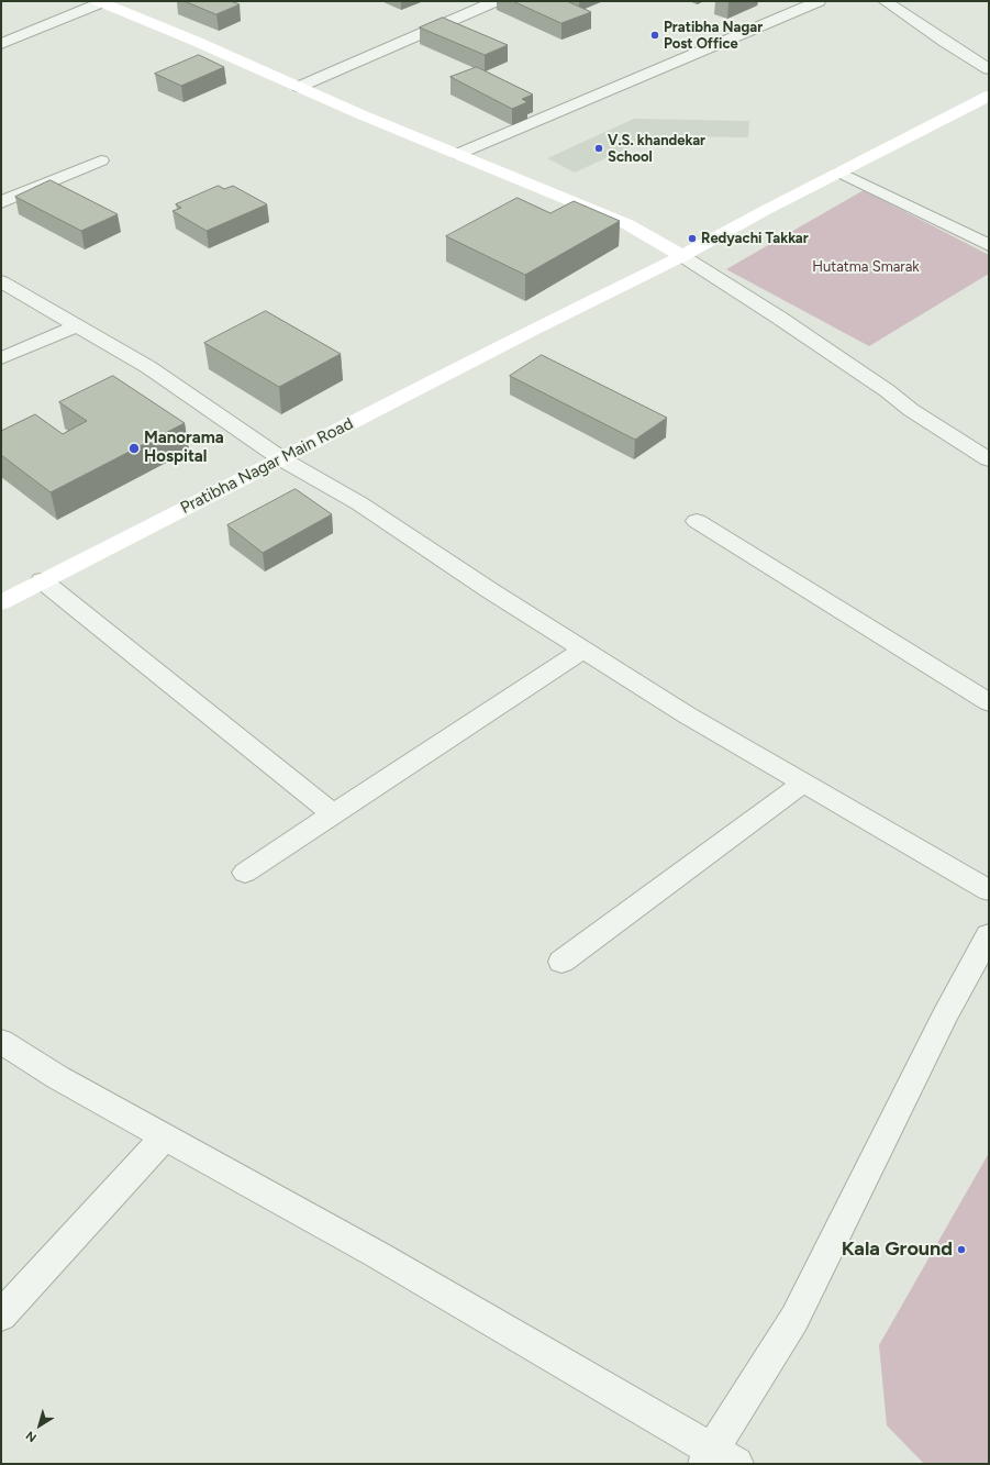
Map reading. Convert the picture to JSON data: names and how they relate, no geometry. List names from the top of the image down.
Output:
{
  "streets": {
    "street": ["Pratibha Nagar Main Road"]
  },
  "parks": ["Hutatma Smarak"],
  "places": [
    "Pratibha Nagar Post Office",
    "V.S. khandekar School",
    "Redyachi Takkar",
    "Manorama Hospital",
    "Kala Ground"
  ],
  "north": "bottom left"
}
